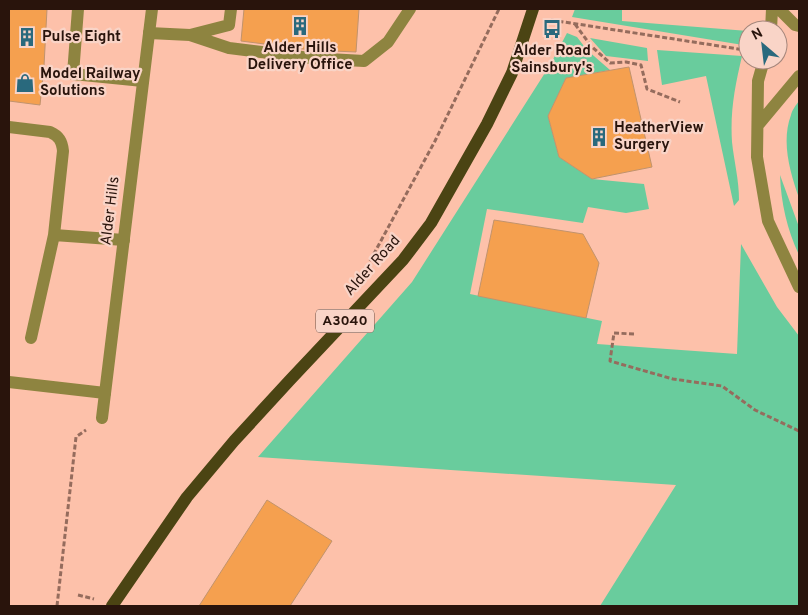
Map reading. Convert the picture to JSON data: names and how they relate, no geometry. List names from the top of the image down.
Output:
{
  "streets": {
    "main road": ["Alder Road", "A3040"],
    "street": ["Alder Hills"]
  },
  "places": {
    "building": ["Alder Hills Delivery Office", "Pulse Eight", "HeatherView Surgery"],
    "bus stop": ["Alder Road Sainsbury's"],
    "shop": ["Model Railway Solutions"]
  },
  "north": "top left"
}
